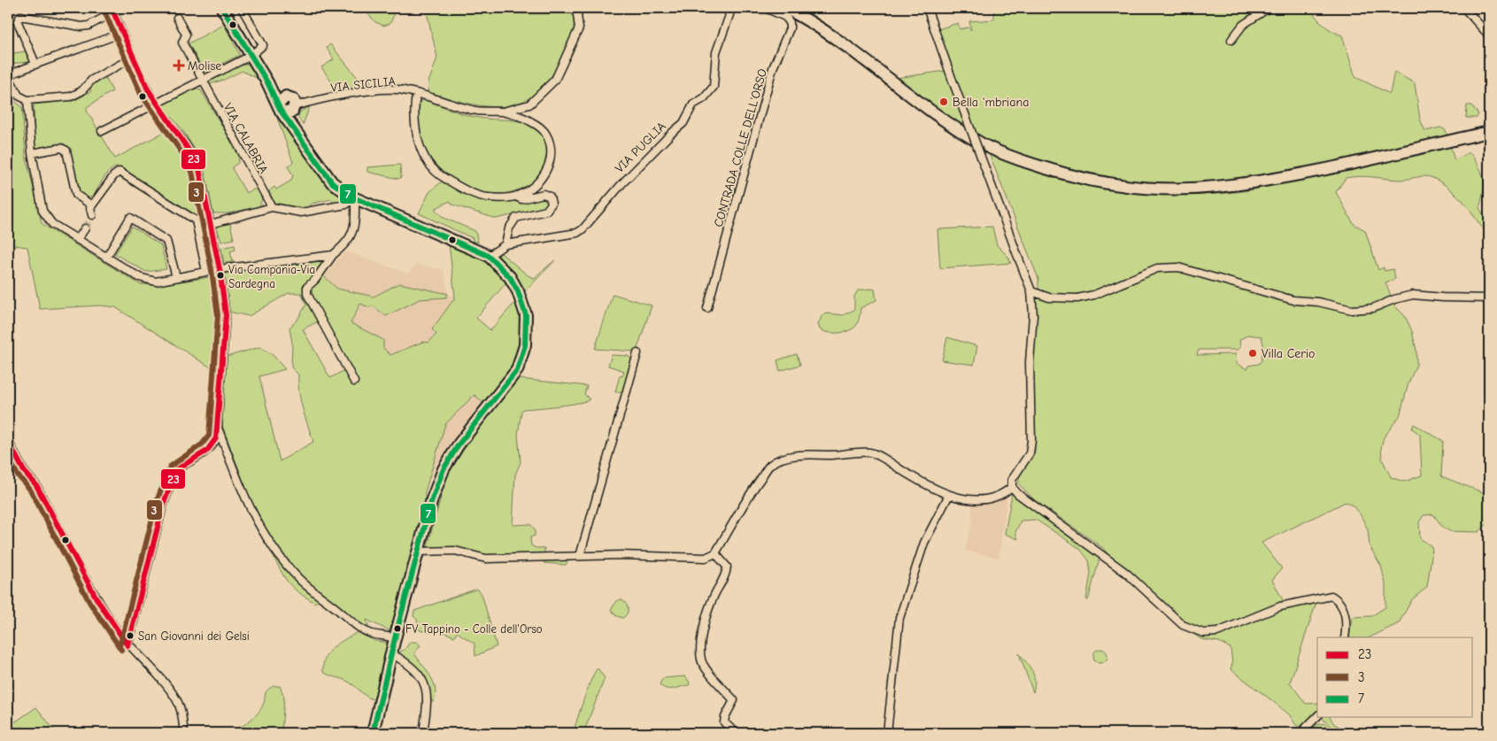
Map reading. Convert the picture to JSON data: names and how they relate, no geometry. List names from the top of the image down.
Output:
{
  "streets": {
    "street": [
      "VIA SICILIA",
      "VIA CALABRIA",
      "VIA PUGLIA",
      "CONTRADA COLLE DELL'ORSO"
    ]
  },
  "places": {
    "health": ["Molise"],
    "other": [
      "Bella 'mbriana",
      "Via Campania-Via Sardegna",
      "Villa Cerio",
      "FV Tappino - Colle dell'Orso",
      "San Giovanni dei Gelsi"
    ]
  },
  "lines": ["transit line 23", "transit line 7", "transit line 3"],
  "legend": ["23", "3", "7"]
}
